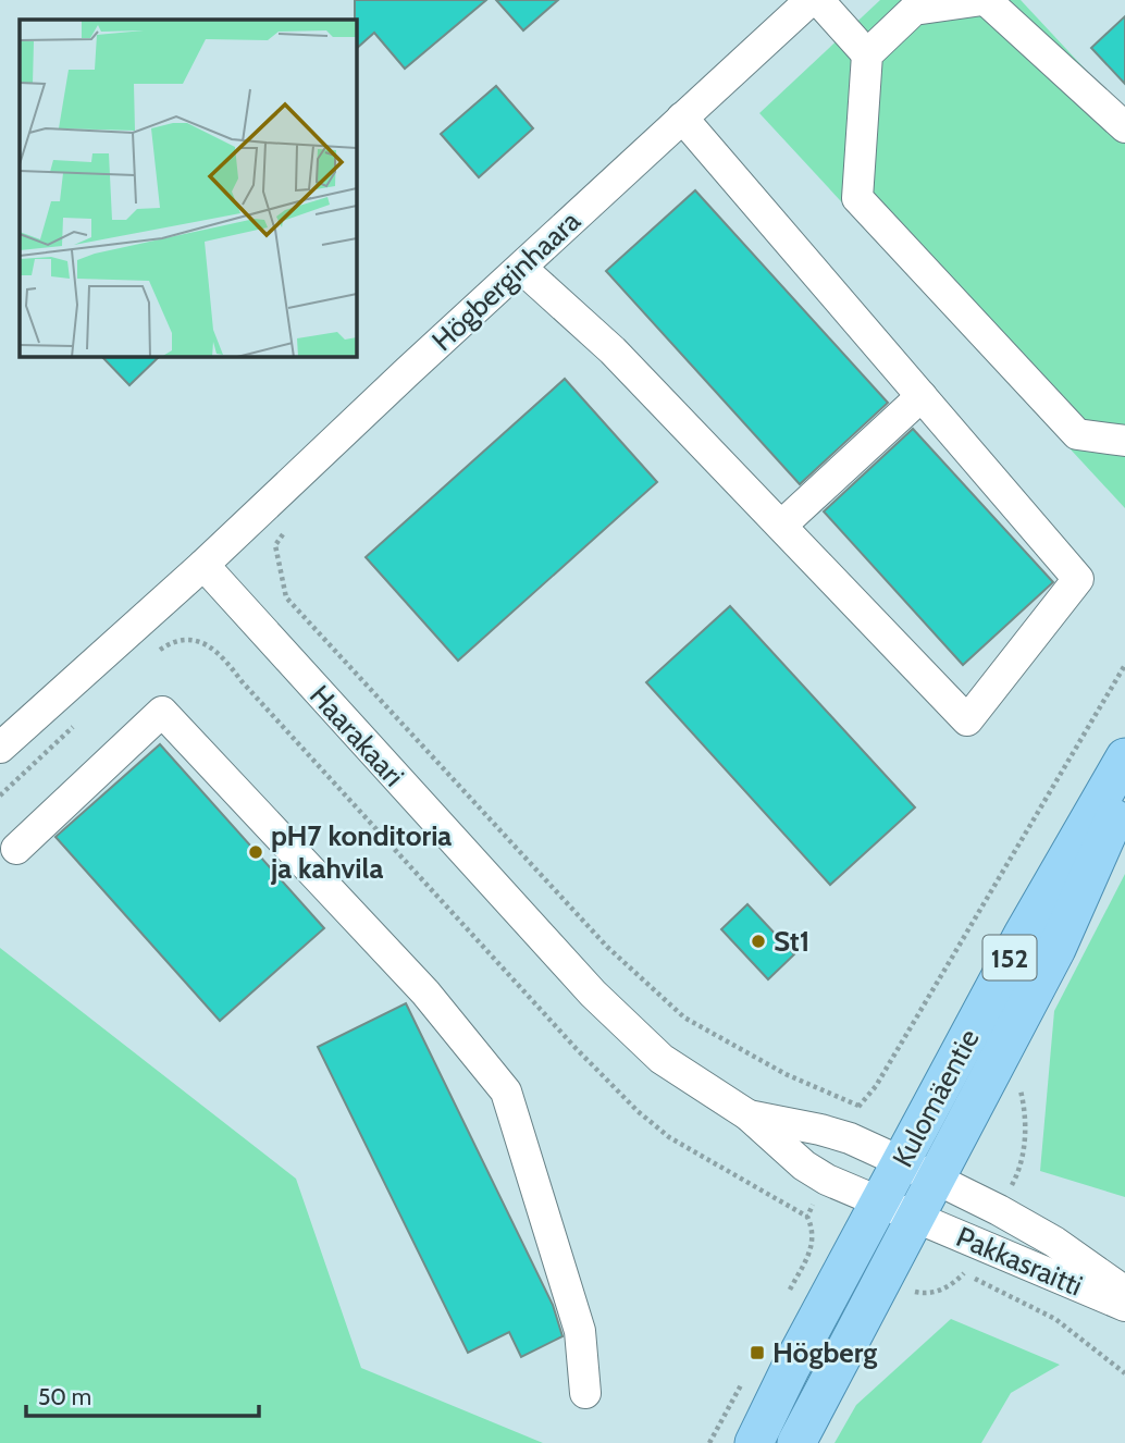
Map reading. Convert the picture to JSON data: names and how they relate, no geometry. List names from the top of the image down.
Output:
{
  "streets": {
    "main road": ["152", "Kulomäentie"],
    "street": ["Högberginhaara", "Haarakaari", "Pakkasraitti"]
  },
  "crossings": [
    ["Högberginhaara", "Haarakaari"],
    ["Haarakaari", "Kulomäentie"],
    ["Haarakaari", "Pakkasraitti"],
    ["Kulomäentie", "Pakkasraitti"]
  ],
  "places": {
    "other": ["pH7 konditoria ja kahvila", "St1"],
    "transit": ["Högberg"]
  },
  "scale_bar": "50 m"
}
